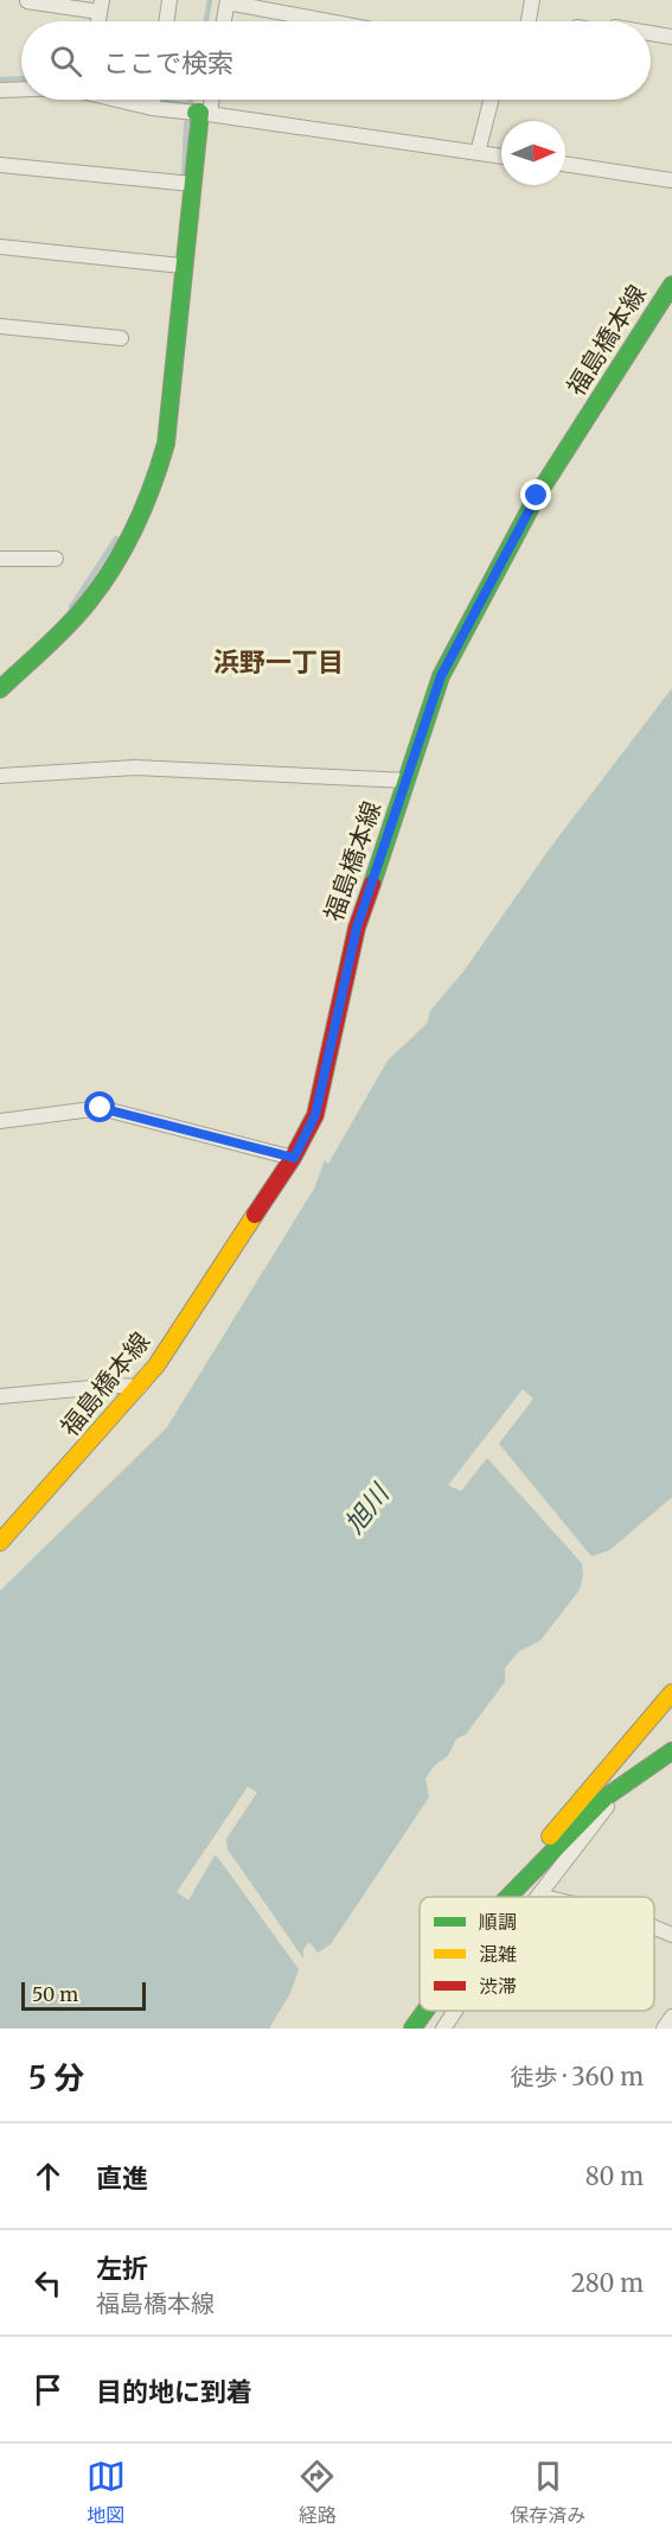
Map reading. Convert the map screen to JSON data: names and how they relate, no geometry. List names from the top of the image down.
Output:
{
  "streets": {
    "main road": ["福島橋本線"]
  },
  "districts": ["浜野一丁目"],
  "water": ["旭川"],
  "legend": ["順調", "混雑", "渋滞"],
  "scale_bar": "50 m",
  "north": "right",
  "page": {
    "search": "ここで検索",
    "scale": "50 m",
    "heading": ["5 分", "徒歩 · 360 m"],
    "list": [
      ["直進", "80 m"],
      ["左折", "福島橋本線", "280 m"],
      "目的地に到着"
    ],
    "nav": ["地図", "経路", "保存済み"]
  }
}
